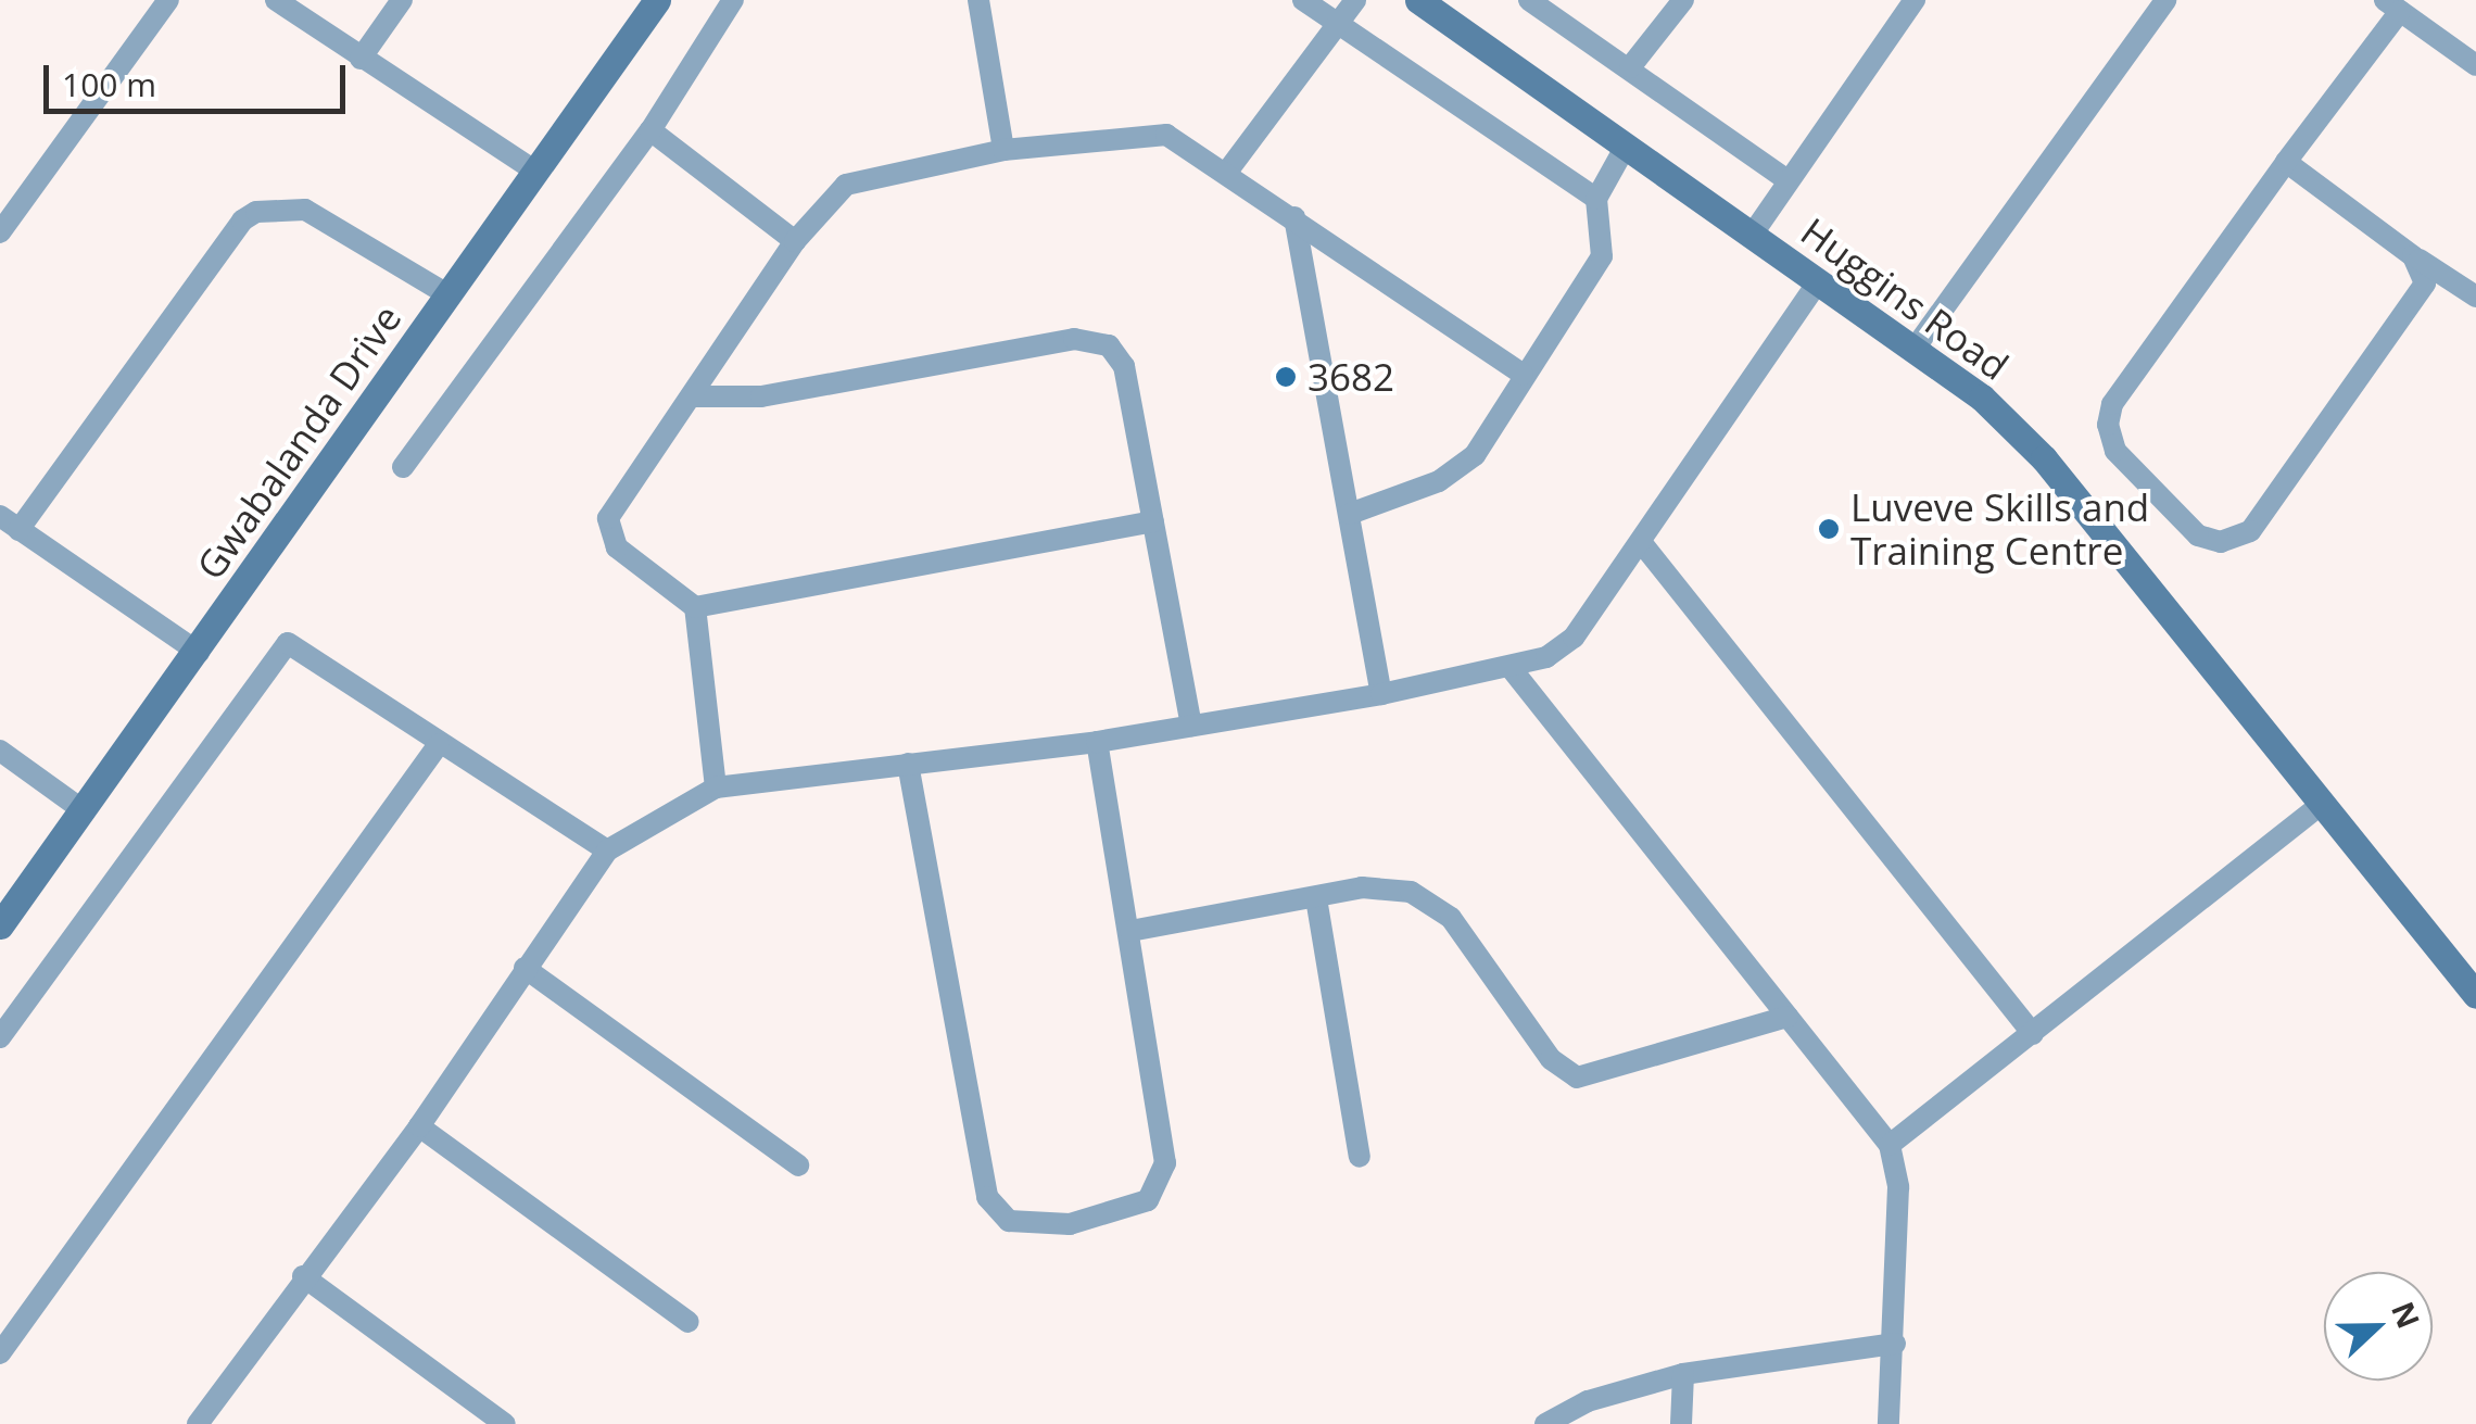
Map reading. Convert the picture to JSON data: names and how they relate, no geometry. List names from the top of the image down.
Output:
{
  "streets": {
    "street": ["Huggins Road", "Gwabalanda Drive"]
  },
  "places": ["3682", "Luveve Skills and Training Centre"],
  "scale_bar": "100 m",
  "north": "right"
}
